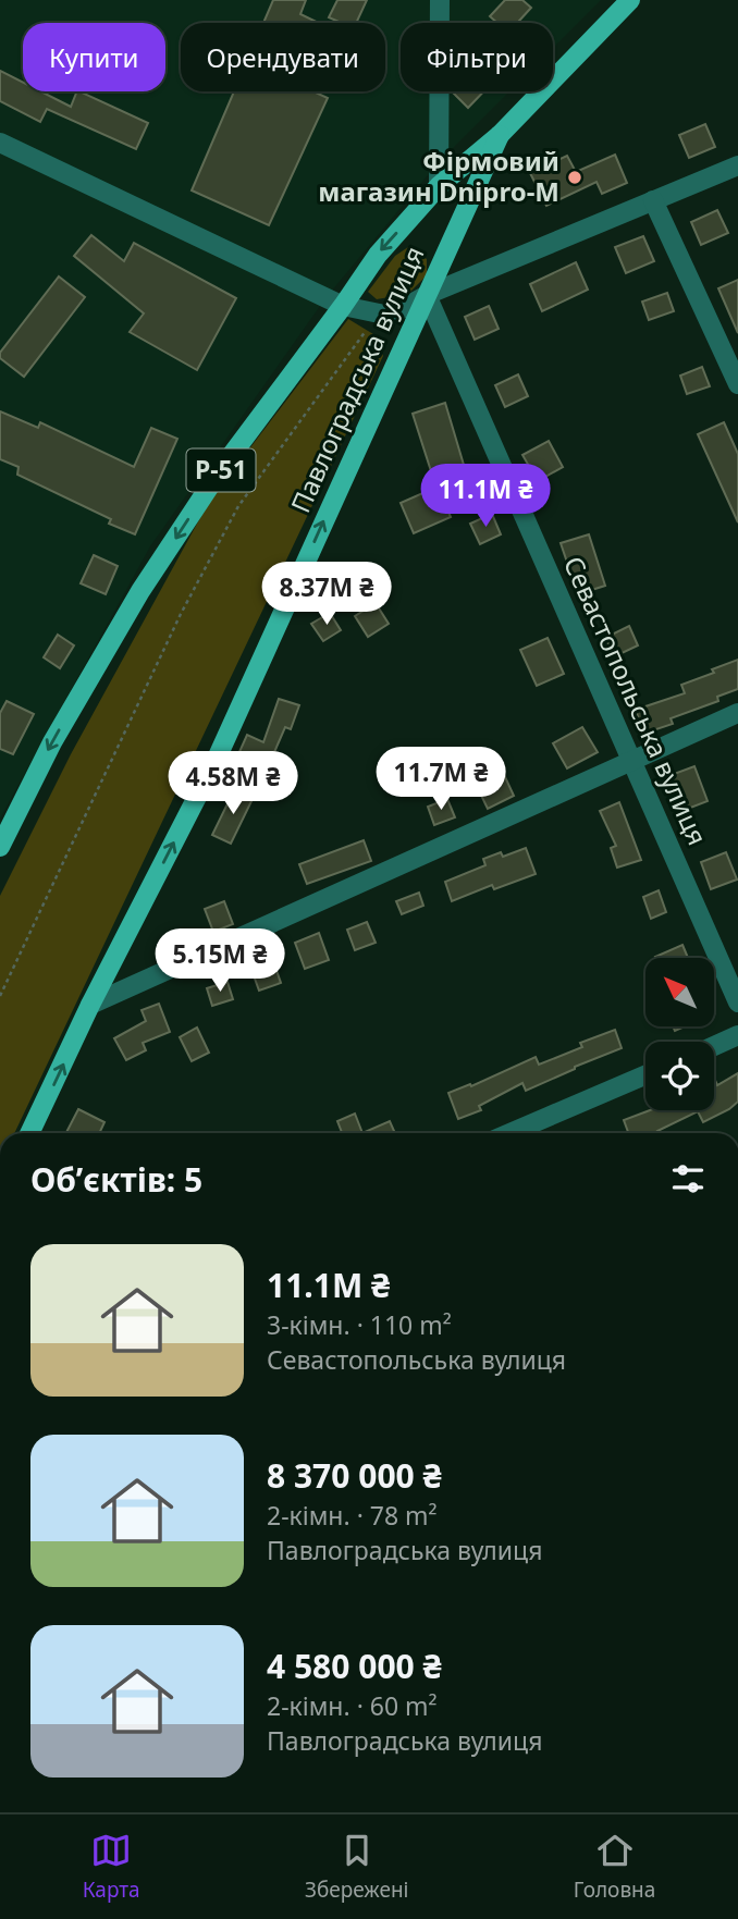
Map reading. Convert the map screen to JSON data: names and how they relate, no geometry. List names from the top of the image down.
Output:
{
  "streets": {
    "main road": ["Павлоградська вулиця", "Р-51"],
    "street": ["Севастопольська вулиця"]
  },
  "crossings": [
    ["Павлоградська вулиця", "Севастопольська вулиця"]
  ],
  "places": ["Фірмовий магазин Dnipro-M"],
  "north": "top left",
  "page": {
    "chip": ["Купити", "Орендувати", "Фільтри"],
    "price": [
      "11.1M ₴",
      "8.37M ₴",
      "11.7M ₴",
      "4.58M ₴",
      "5.15M ₴"
    ],
    "heading": "Об’єктів: 5",
    "list": [
      {
        "name": "11.1M ₴",
        "note": "3-кімн. · 110 m² · Севастопольська вулиця"
      },
      {
        "name": "8 370 000 ₴",
        "note": "2-кімн. · 78 m² · Павлоградська вулиця"
      },
      {
        "name": "4 580 000 ₴",
        "note": "2-кімн. · 60 m² · Павлоградська вулиця"
      }
    ],
    "tabs": ["Карта", "Збережені", "Головна"]
  }
}
